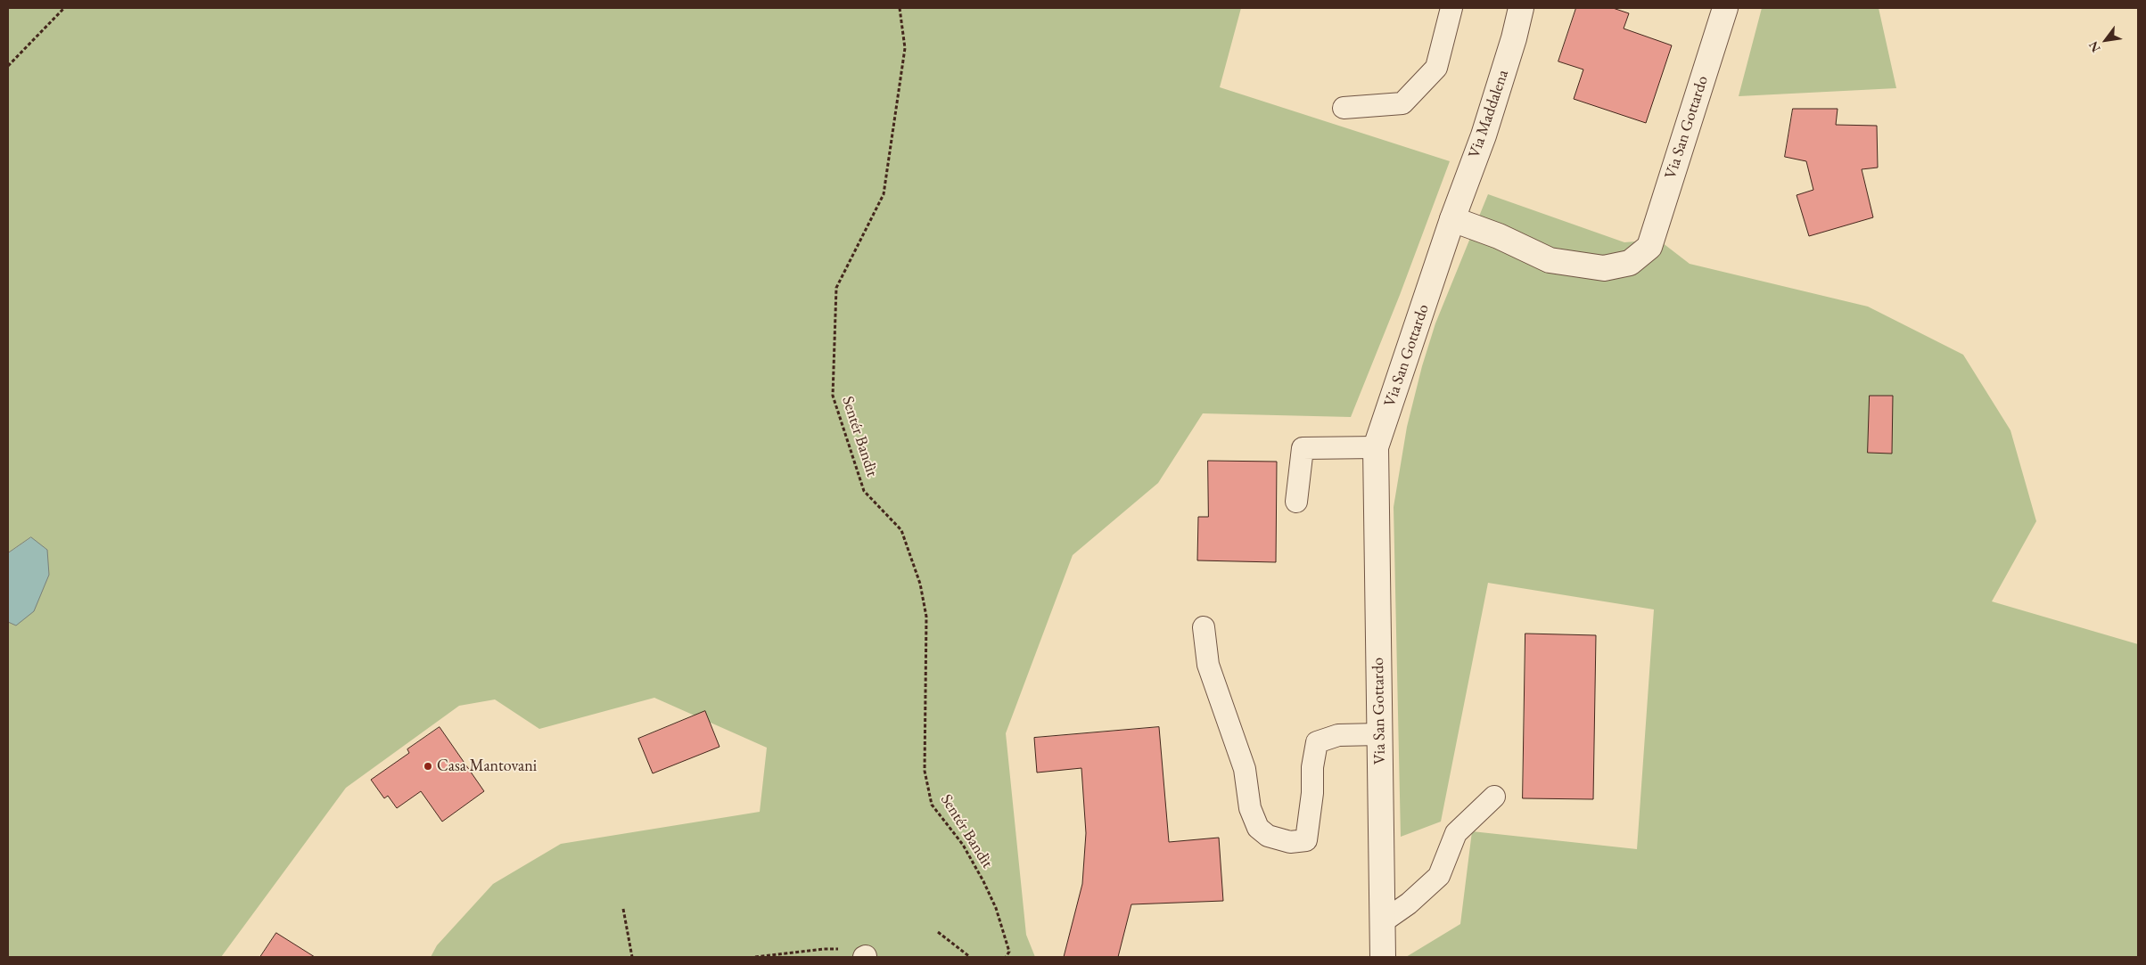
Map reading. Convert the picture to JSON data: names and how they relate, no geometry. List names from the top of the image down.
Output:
{
  "streets": {
    "street": ["Via Maddalena", "Via San Gottardo"],
    "path": ["Sentér Bandìt"]
  },
  "crossings": [
    ["Via Maddalena", "Via San Gottardo"]
  ],
  "places": ["Casa Mantovani"],
  "north": "bottom left"
}
